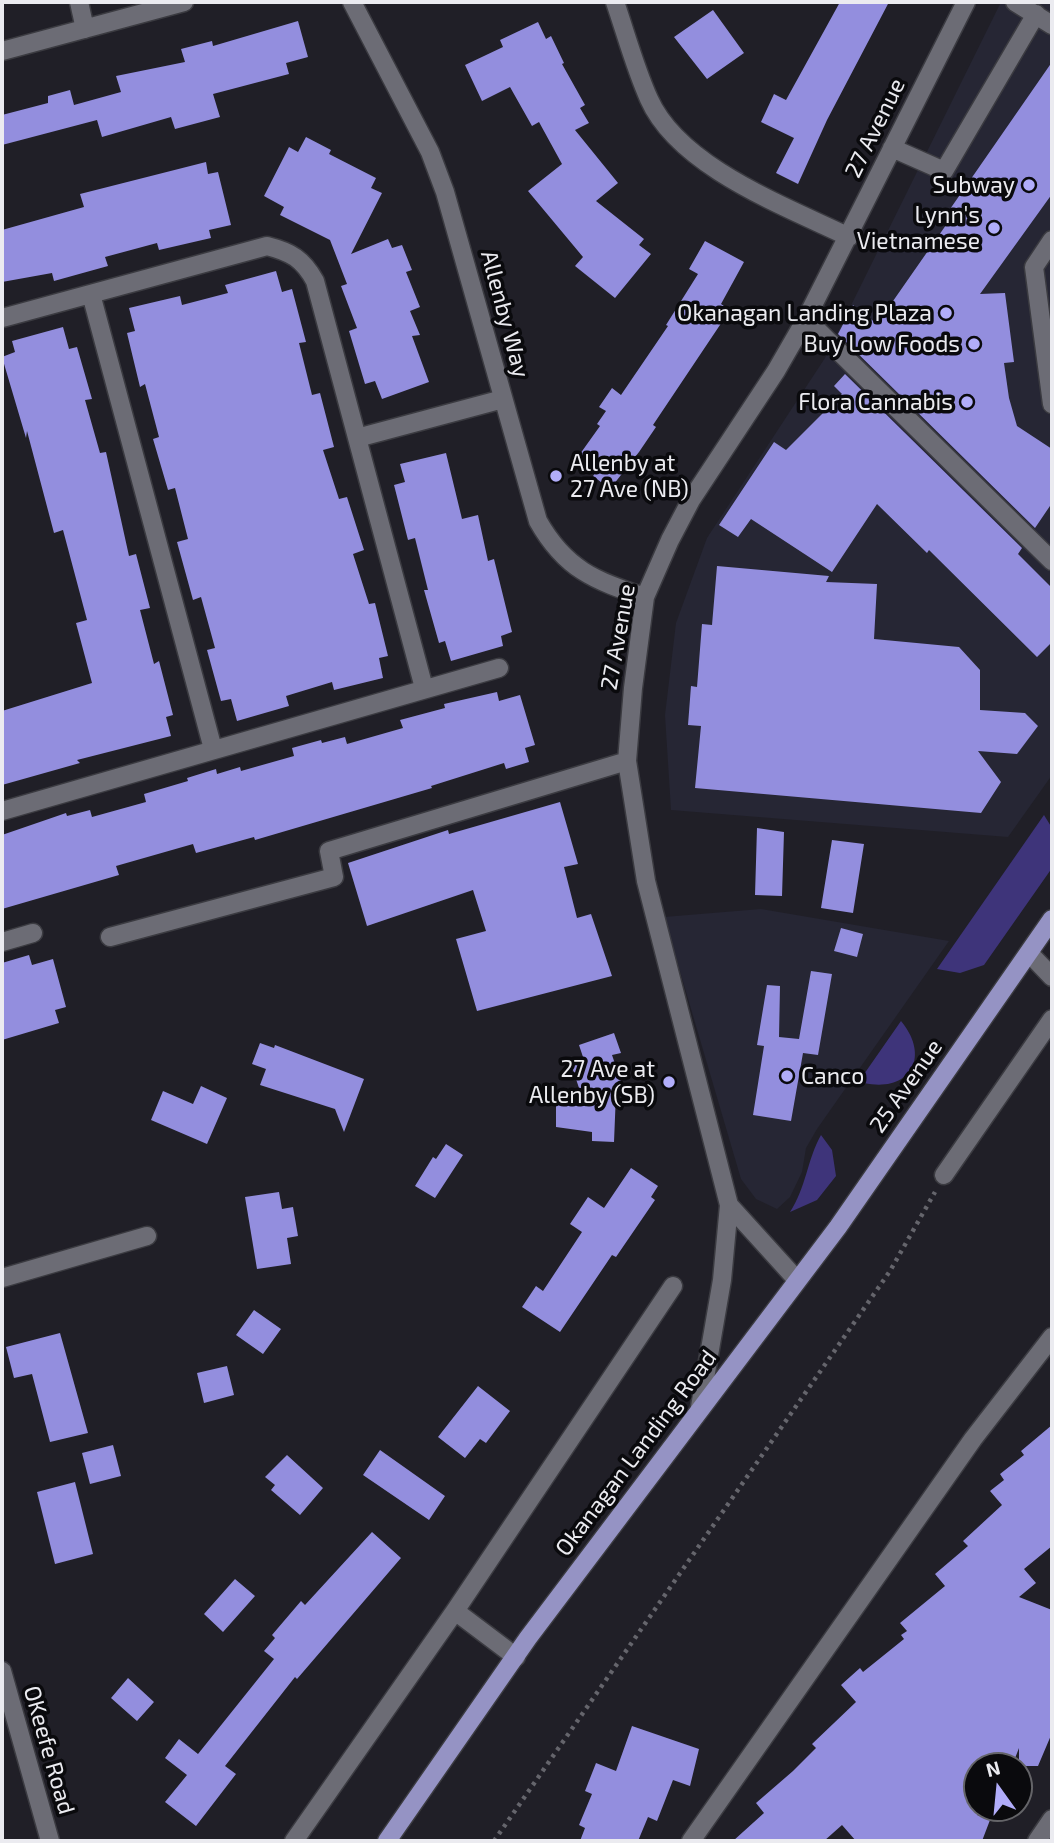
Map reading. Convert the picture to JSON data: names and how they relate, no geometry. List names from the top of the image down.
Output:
{
  "streets": {
    "main road": ["25 Avenue", "Okanagan Landing Road"],
    "street": ["27 Avenue", "Allenby Way", "OKeefe Road"]
  },
  "crossings": [
    ["27 Avenue", "Allenby Way"],
    ["27 Avenue", "25 Avenue"],
    ["27 Avenue", "Okanagan Landing Road"],
    ["25 Avenue", "Okanagan Landing Road"]
  ],
  "places": [
    "Subway",
    "Lynn's Vietnamese",
    "Okanagan Landing Plaza",
    "Buy Low Foods",
    "Flora Cannabis",
    "Allenby at 27 Ave (NB)",
    "Canco",
    "27 Ave at Allenby (SB)"
  ],
  "north": "top"
}
